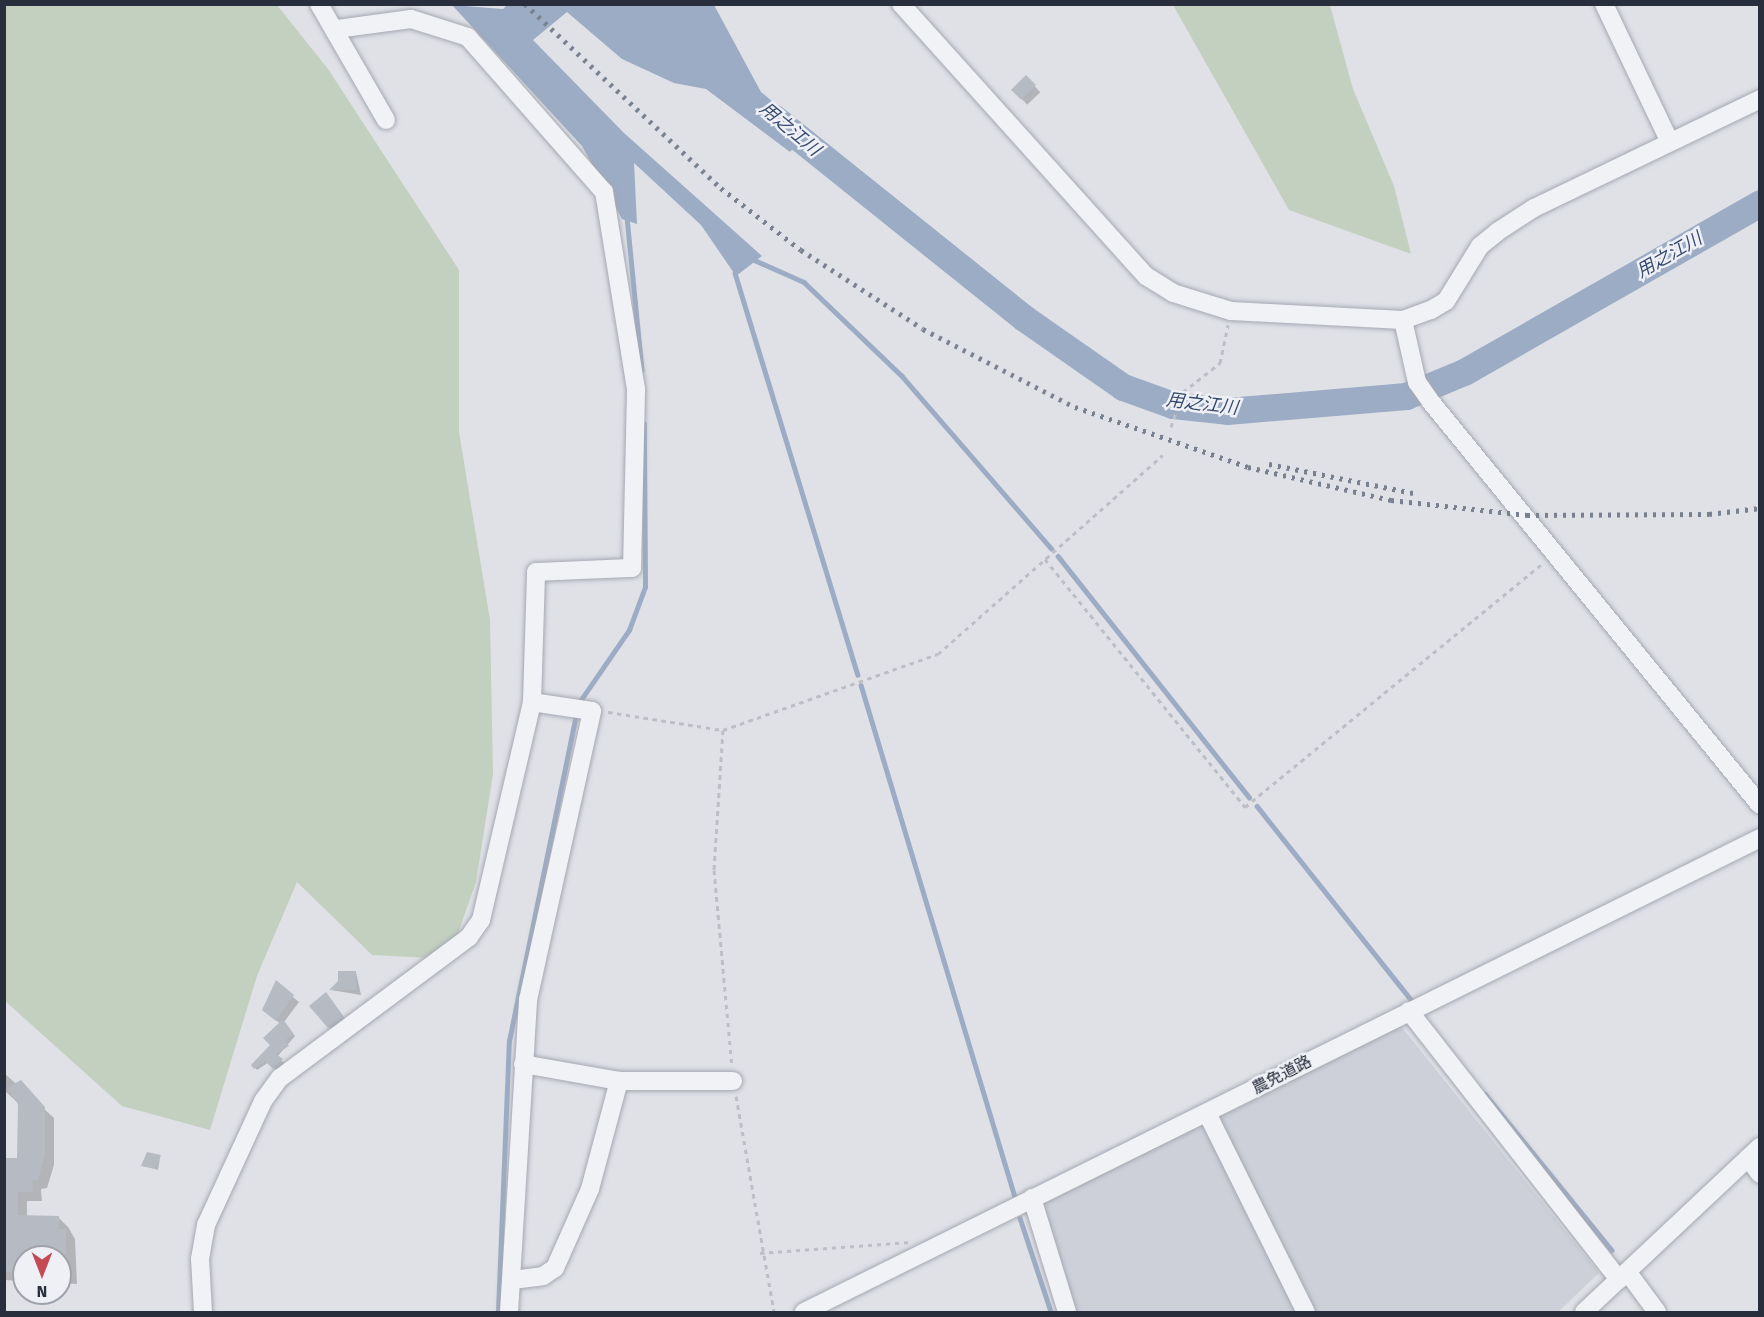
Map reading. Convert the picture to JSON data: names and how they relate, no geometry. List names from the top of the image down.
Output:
{
  "streets": {
    "street": ["農免道路"]
  },
  "water": ["用之江川"],
  "north": "bottom"
}
